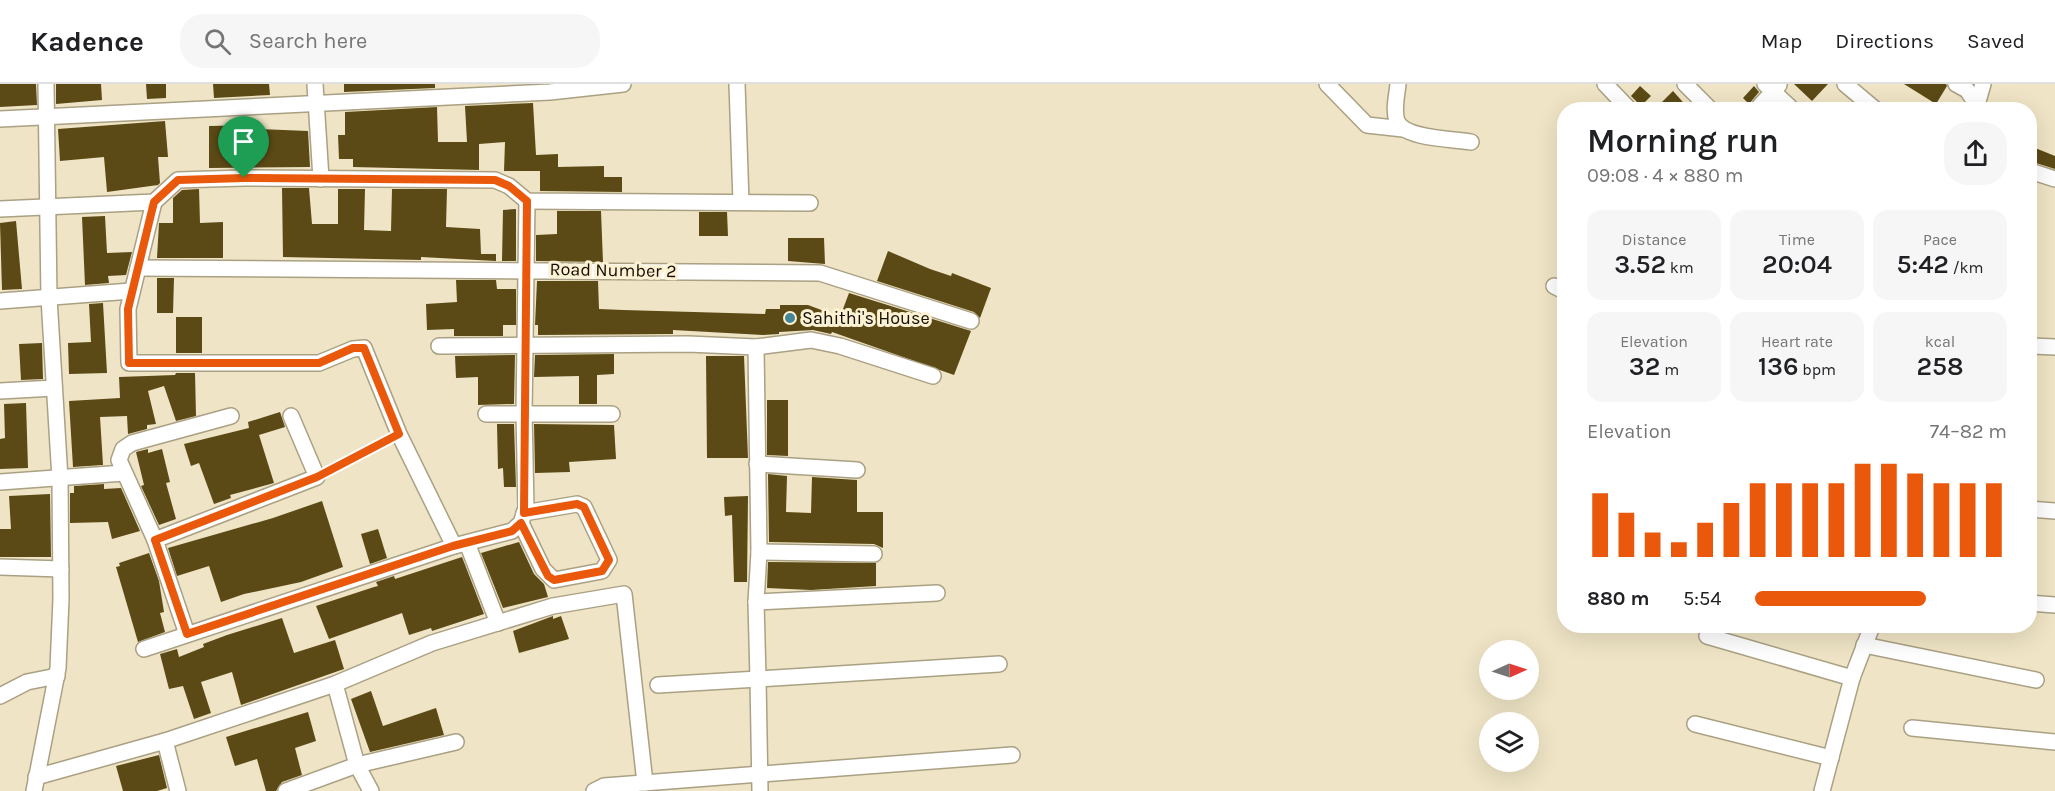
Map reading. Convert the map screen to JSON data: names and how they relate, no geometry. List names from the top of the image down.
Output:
{
  "streets": {
    "street": ["Road Number 2"]
  },
  "places": ["Sahithi's House"],
  "north": "right",
  "page": {
    "header": "Kadence",
    "search": "Search here",
    "nav": ["Map", "Directions", "Saved"],
    "heading": ["Morning run", "09:08 · 4 × 880 m"],
    "stats": [
      ["Distance", "3.52 km"],
      ["Time", "20:04"],
      ["Pace", "5:42 /km"],
      ["Elevation", "32 m"],
      ["Heart rate", "136 bpm"],
      ["kcal", "258"]
    ],
    "chart": ["Elevation", "74–82 m"],
    "list": [
      {
        "name": "880 m",
        "note": "5:54"
      }
    ]
  }
}
